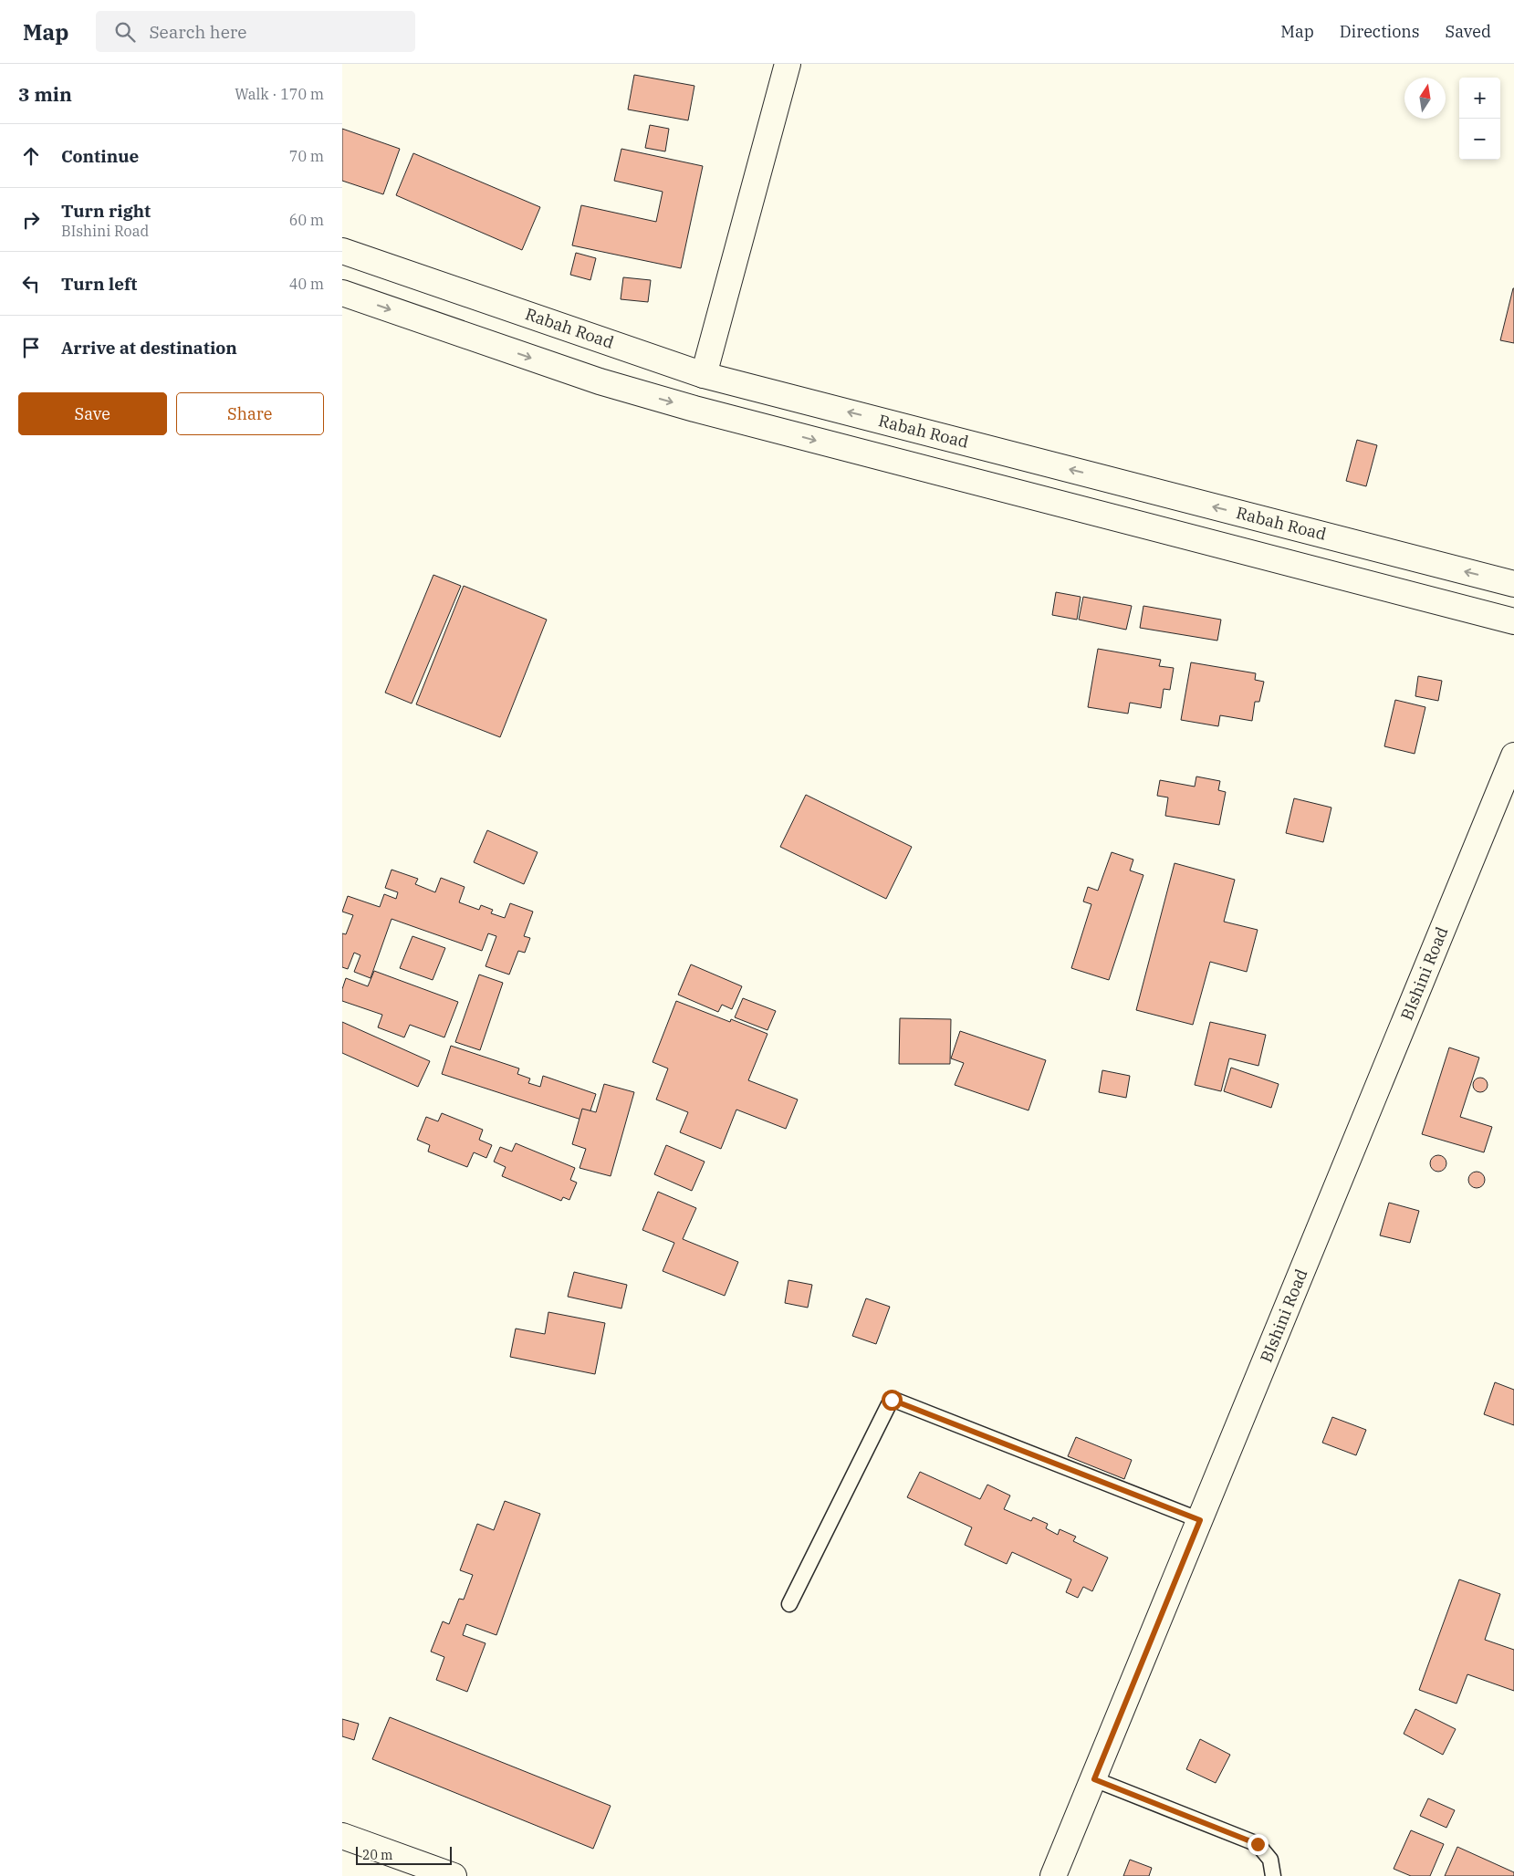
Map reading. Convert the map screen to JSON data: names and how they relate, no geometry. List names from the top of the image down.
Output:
{
  "streets": {
    "main road": ["Rabah Road", "BIshini Road"]
  },
  "scale_bar": "20 m",
  "north": "top",
  "page": {
    "header": "Map",
    "search": "Search here",
    "nav": ["Map", "Directions", "Saved"],
    "heading": ["3 min", "Walk · 170 m"],
    "map_buttons": ["+", "−"],
    "list": [
      ["Continue", "70 m"],
      ["Turn right", "BIshini Road", "60 m"],
      ["Turn left", "40 m"],
      "Arrive at destination"
    ],
    "buttons": ["Save", "Share"],
    "scale": "20 m"
  }
}
